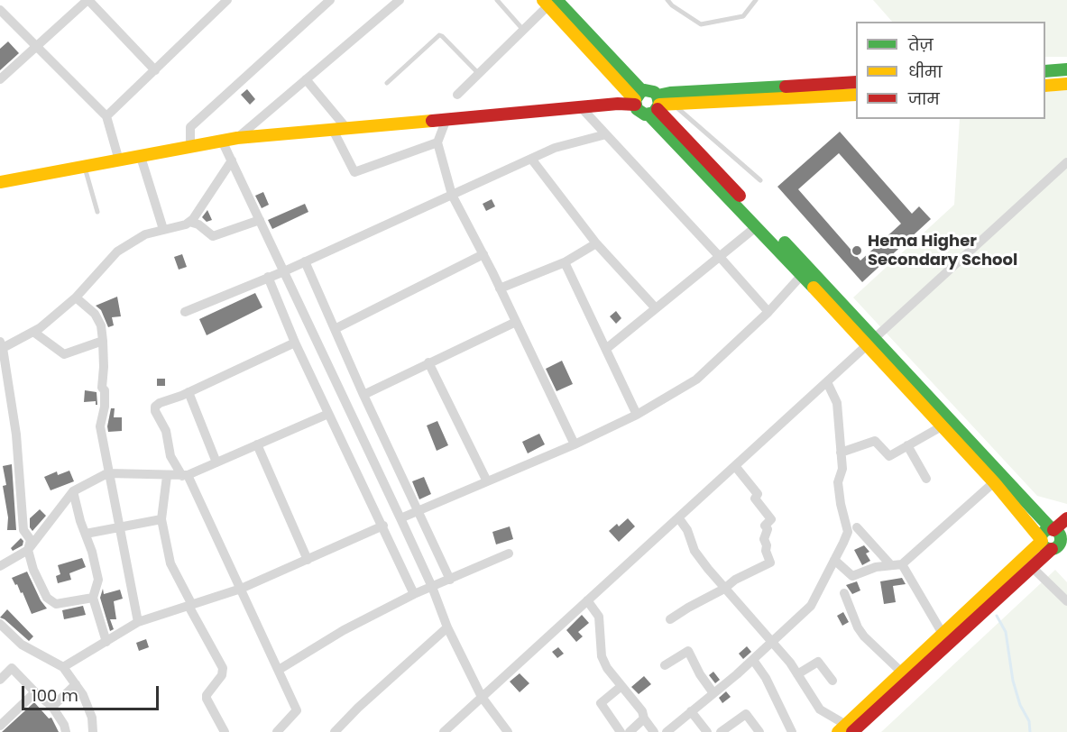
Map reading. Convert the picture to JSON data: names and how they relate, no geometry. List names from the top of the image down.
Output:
{
  "places": ["Hema Higher Secondary School"],
  "legend": ["तेज़", "धीमा", "जाम"],
  "scale_bar": "100 m"
}
